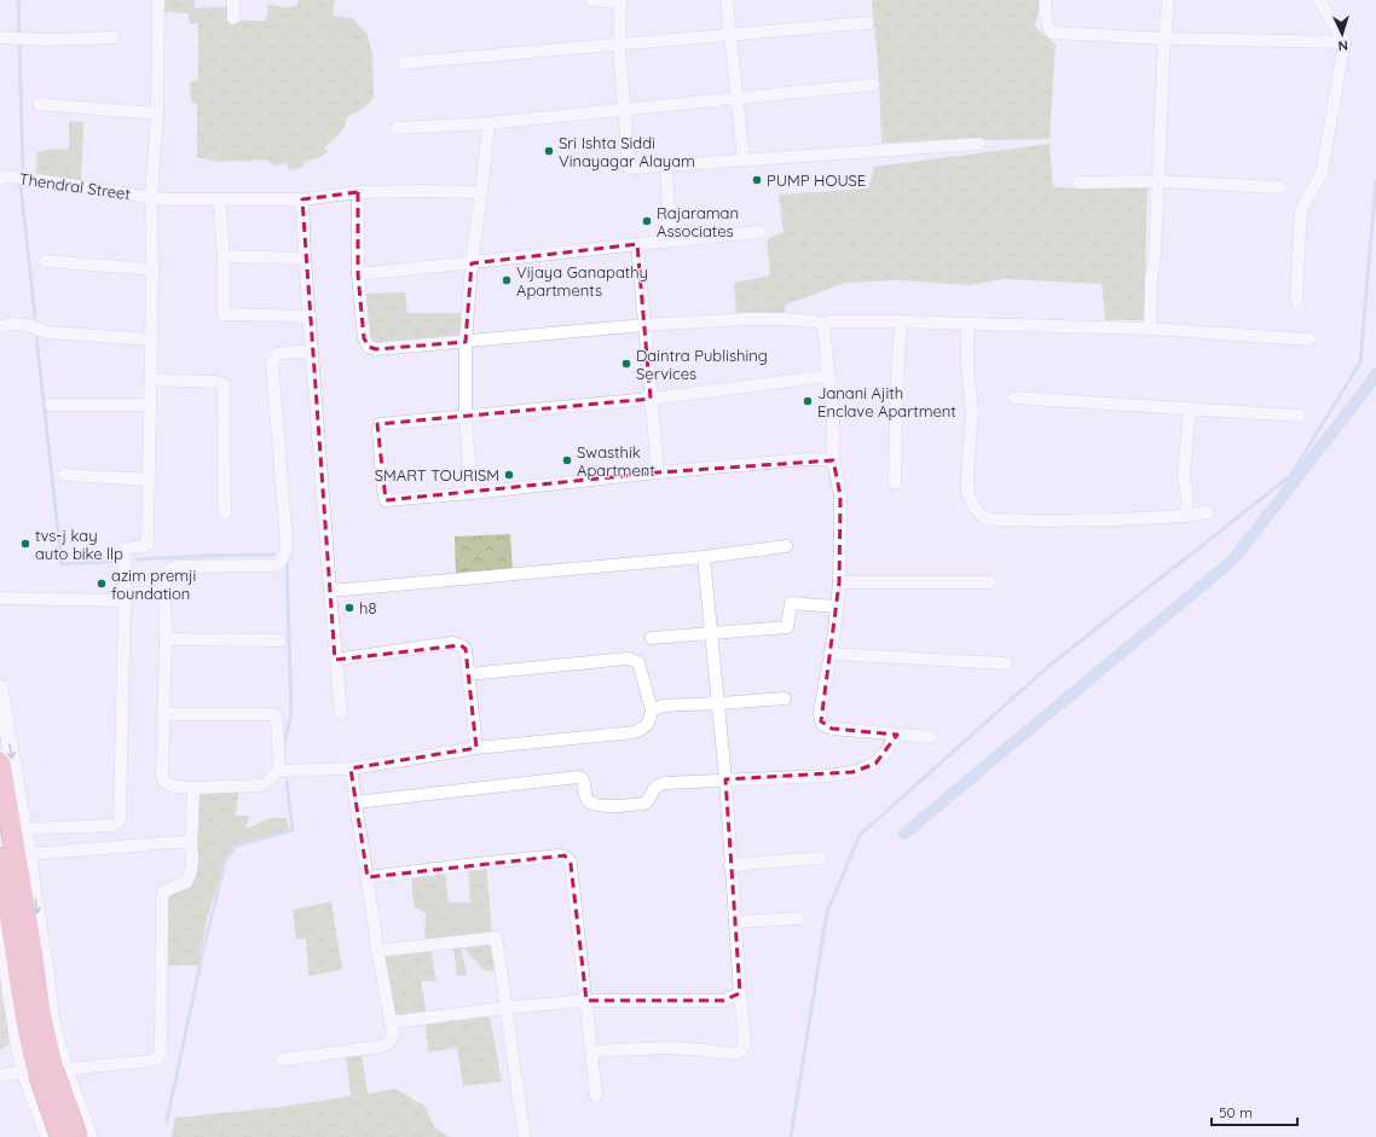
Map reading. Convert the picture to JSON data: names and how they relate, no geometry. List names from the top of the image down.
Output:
{
  "streets": {
    "street": ["Thendral Street"]
  },
  "places": [
    "Sri Ishta Siddi Vinayagar Alayam",
    "PUMP HOUSE",
    "Rajaraman Associates",
    "Vijaya Ganapathy Apartments",
    "Daintra Publishing Services",
    "Janani Ajith Enclave Apartment",
    "Swasthik Apartment",
    "SMART TOURISM",
    "tvs-j kay auto bike llp",
    "azim premji foundation",
    "h8"
  ],
  "scale_bar": "50 m",
  "north": "bottom"
}
